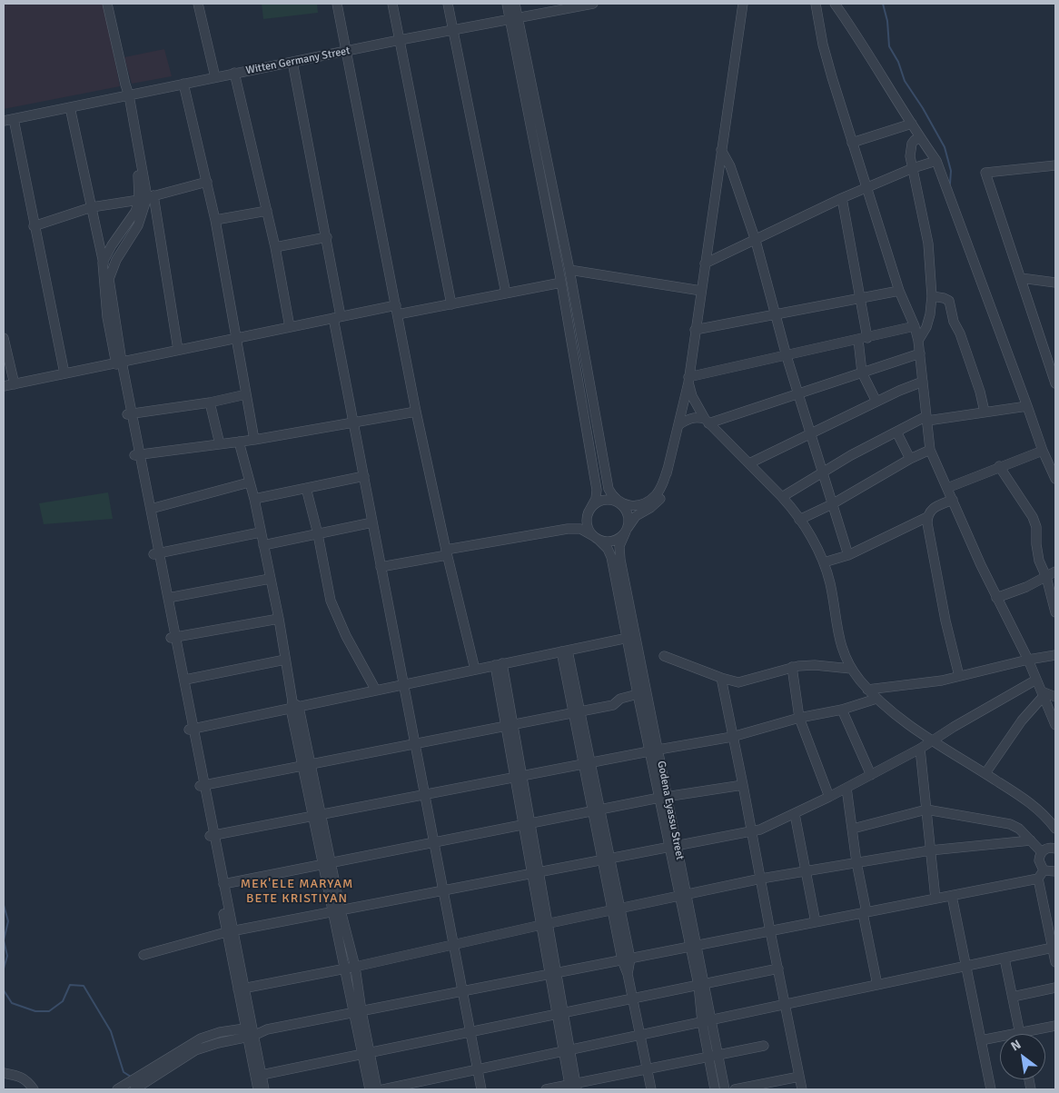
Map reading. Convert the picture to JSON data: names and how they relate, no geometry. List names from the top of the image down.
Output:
{
  "streets": {
    "street": ["Witten Germany Street", "Godena Eyassu Street"]
  },
  "districts": ["MEK'ELE MARYAM BETE KRISTIYAN"],
  "north": "top left"
}
